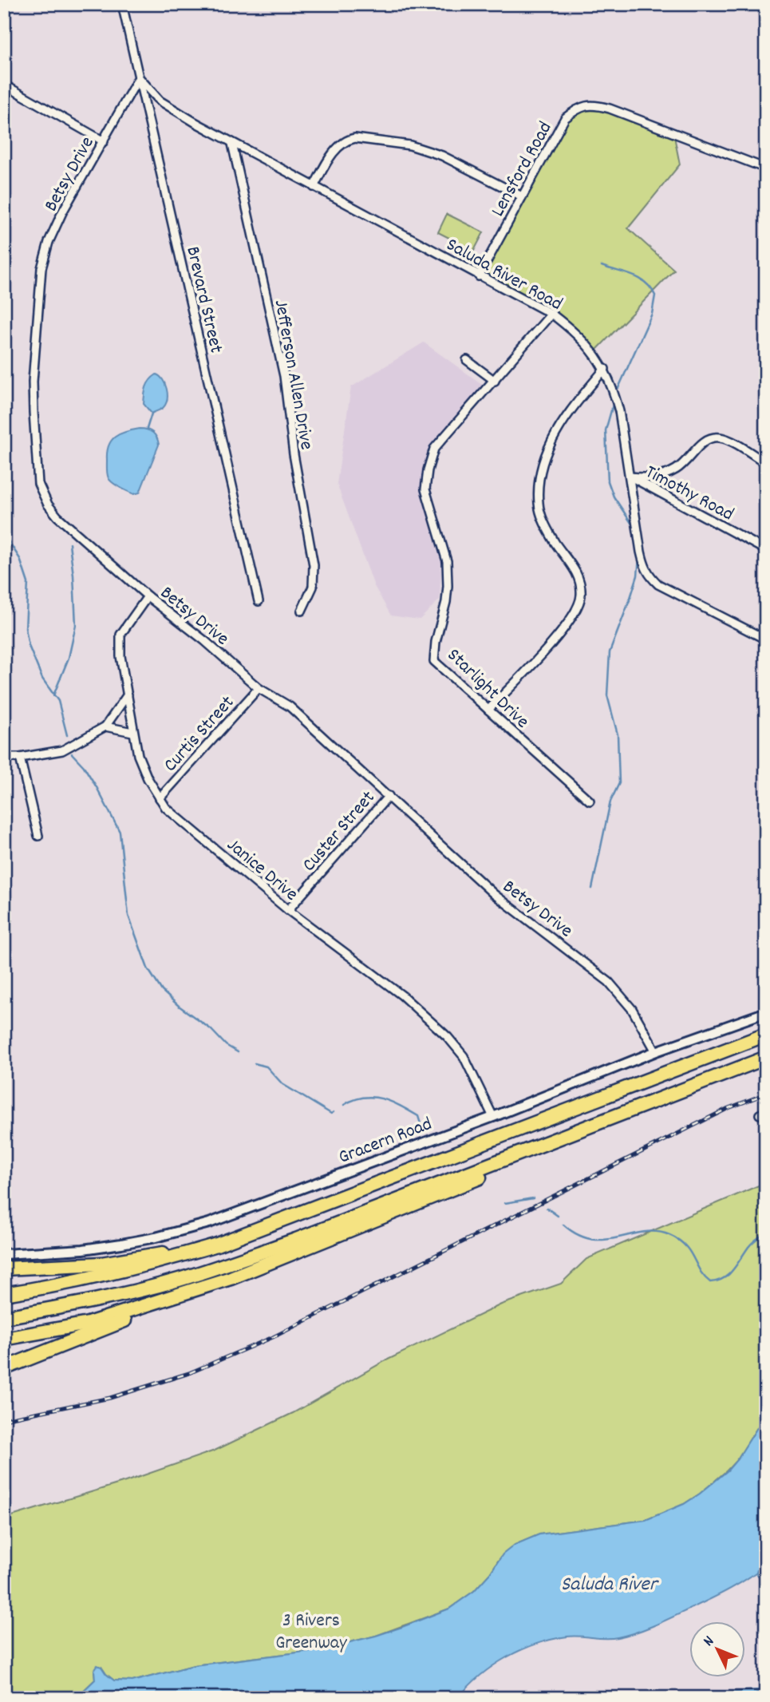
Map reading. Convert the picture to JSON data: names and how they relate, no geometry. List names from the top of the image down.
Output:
{
  "streets": {
    "street": [
      "Lensford Road",
      "Betsy Drive",
      "Saluda River Road",
      "Brevard Street",
      "Jefferson Allen Drive",
      "Timothy Road",
      "Starlight Drive",
      "Curtis Street",
      "Custer Street",
      "Janice Drive",
      "Gracern Road"
    ]
  },
  "crossings": [
    ["Lensford Road", "Saluda River Road"],
    ["Betsy Drive", "Saluda River Road"],
    ["Betsy Drive", "Brevard Street"],
    ["Betsy Drive", "Curtis Street"],
    ["Betsy Drive", "Custer Street"],
    ["Betsy Drive", "Janice Drive"],
    ["Betsy Drive", "Gracern Road"],
    ["Saluda River Road", "Brevard Street"],
    ["Saluda River Road", "Jefferson Allen Drive"],
    ["Saluda River Road", "Timothy Road"],
    ["Saluda River Road", "Starlight Drive"],
    ["Curtis Street", "Janice Drive"],
    ["Custer Street", "Janice Drive"],
    ["Janice Drive", "Gracern Road"]
  ],
  "water": ["Saluda River"],
  "parks": ["3 Rivers Greenway"],
  "north": "top left"
}
